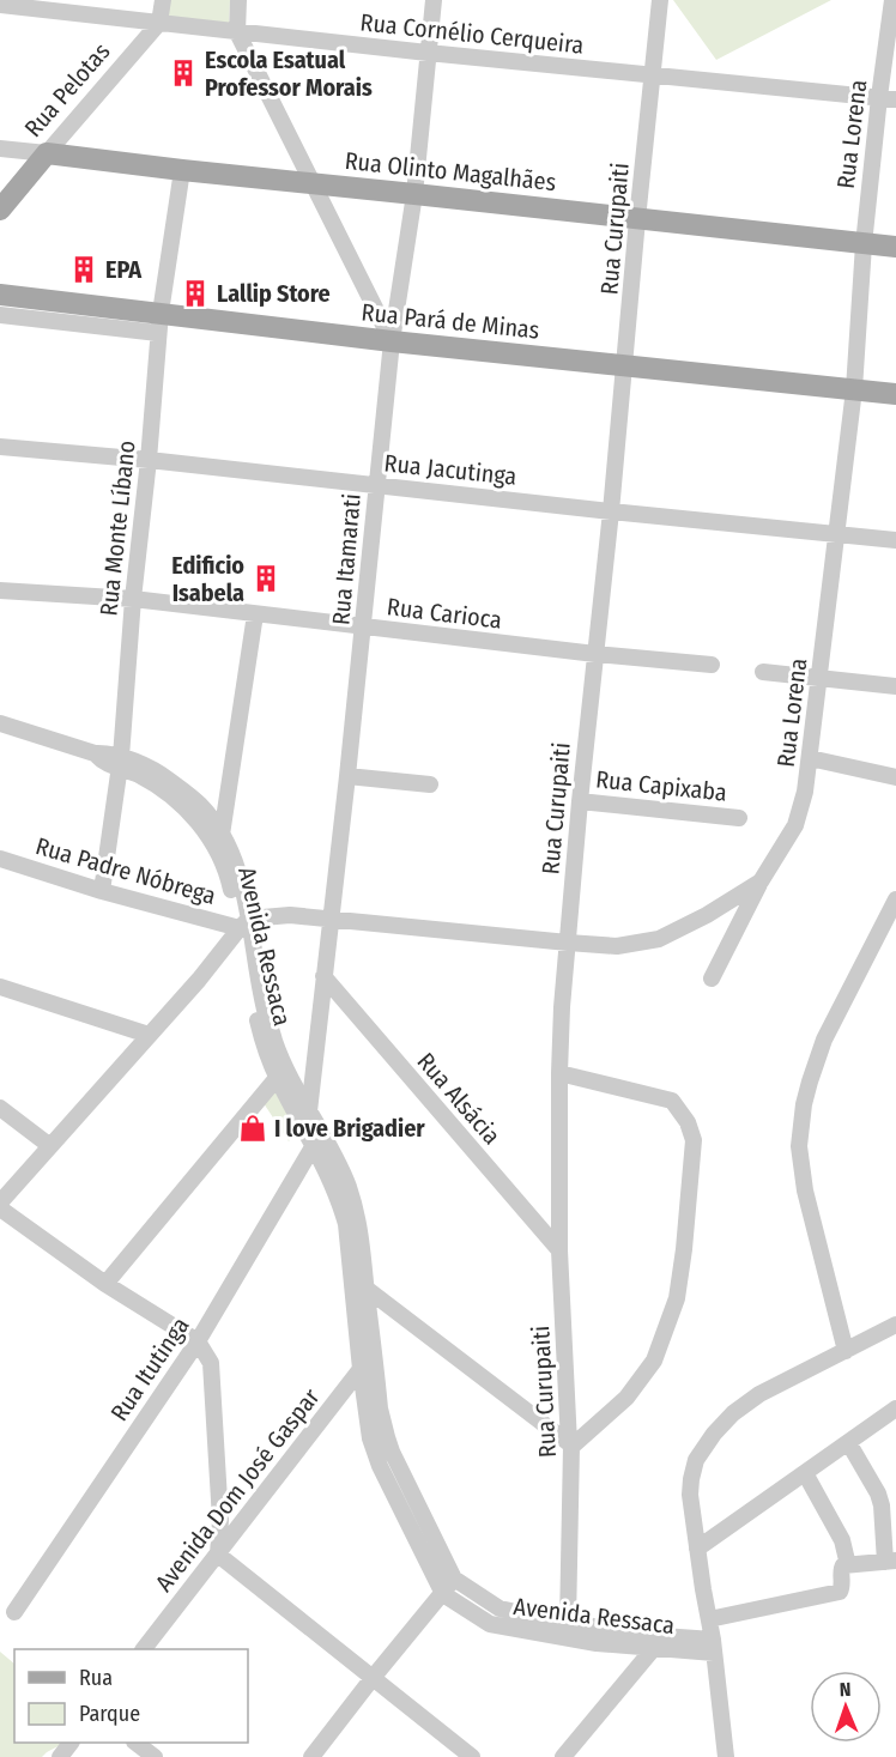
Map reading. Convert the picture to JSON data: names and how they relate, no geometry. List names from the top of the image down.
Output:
{
  "streets": {
    "main road": ["Rua Pelotas", "Rua Olinto Magalhães", "Rua Pará de Minas"],
    "street": [
      "Rua Cornélio Cerqueira",
      "Rua Lorena",
      "Rua Curupaiti",
      "Rua Jacutinga",
      "Rua Monte Líbano",
      "Rua Itamarati",
      "Rua Carioca",
      "Rua Capixaba",
      "Rua Padre Nóbrega",
      "Avenida Ressaca",
      "Rua Alsácia",
      "Rua Itutinga",
      "Avenida Dom José Gaspar"
    ]
  },
  "crossings": [
    ["Rua Cornélio Cerqueira", "Rua Pelotas"],
    ["Rua Cornélio Cerqueira", "Rua Lorena"],
    ["Rua Cornélio Cerqueira", "Rua Curupaiti"],
    ["Rua Cornélio Cerqueira", "Rua Itamarati"],
    ["Rua Pelotas", "Rua Olinto Magalhães"],
    ["Rua Lorena", "Rua Olinto Magalhães"],
    ["Rua Lorena", "Rua Curupaiti"],
    ["Rua Lorena", "Rua Pará de Minas"],
    ["Rua Lorena", "Rua Jacutinga"],
    ["Rua Lorena", "Rua Itamarati"],
    ["Rua Lorena", "Rua Padre Nóbrega"],
    ["Rua Lorena", "Avenida Ressaca"],
    ["Rua Olinto Magalhães", "Rua Curupaiti"],
    ["Rua Olinto Magalhães", "Rua Monte Líbano"],
    ["Rua Olinto Magalhães", "Rua Itamarati"],
    ["Rua Curupaiti", "Rua Pará de Minas"],
    ["Rua Curupaiti", "Rua Jacutinga"],
    ["Rua Curupaiti", "Rua Carioca"],
    ["Rua Curupaiti", "Rua Capixaba"],
    ["Rua Curupaiti", "Avenida Ressaca"],
    ["Rua Curupaiti", "Rua Alsácia"],
    ["Rua Pará de Minas", "Rua Monte Líbano"],
    ["Rua Pará de Minas", "Rua Itamarati"],
    ["Rua Jacutinga", "Rua Monte Líbano"],
    ["Rua Jacutinga", "Rua Itamarati"],
    ["Rua Monte Líbano", "Rua Carioca"],
    ["Rua Monte Líbano", "Rua Padre Nóbrega"],
    ["Rua Monte Líbano", "Avenida Ressaca"],
    ["Rua Itamarati", "Rua Carioca"],
    ["Rua Itamarati", "Avenida Ressaca"],
    ["Rua Itamarati", "Rua Alsácia"],
    ["Rua Padre Nóbrega", "Avenida Ressaca"],
    ["Avenida Ressaca", "Rua Itutinga"],
    ["Avenida Ressaca", "Avenida Dom José Gaspar"]
  ],
  "places": {
    "building": [
      "Escola Esatual Professor Morais",
      "EPA",
      "Lallip Store",
      "Edificio Isabela"
    ],
    "shop": ["I love Brigadier"]
  },
  "legend": ["Rua", "Parque"],
  "north": "top"
}
